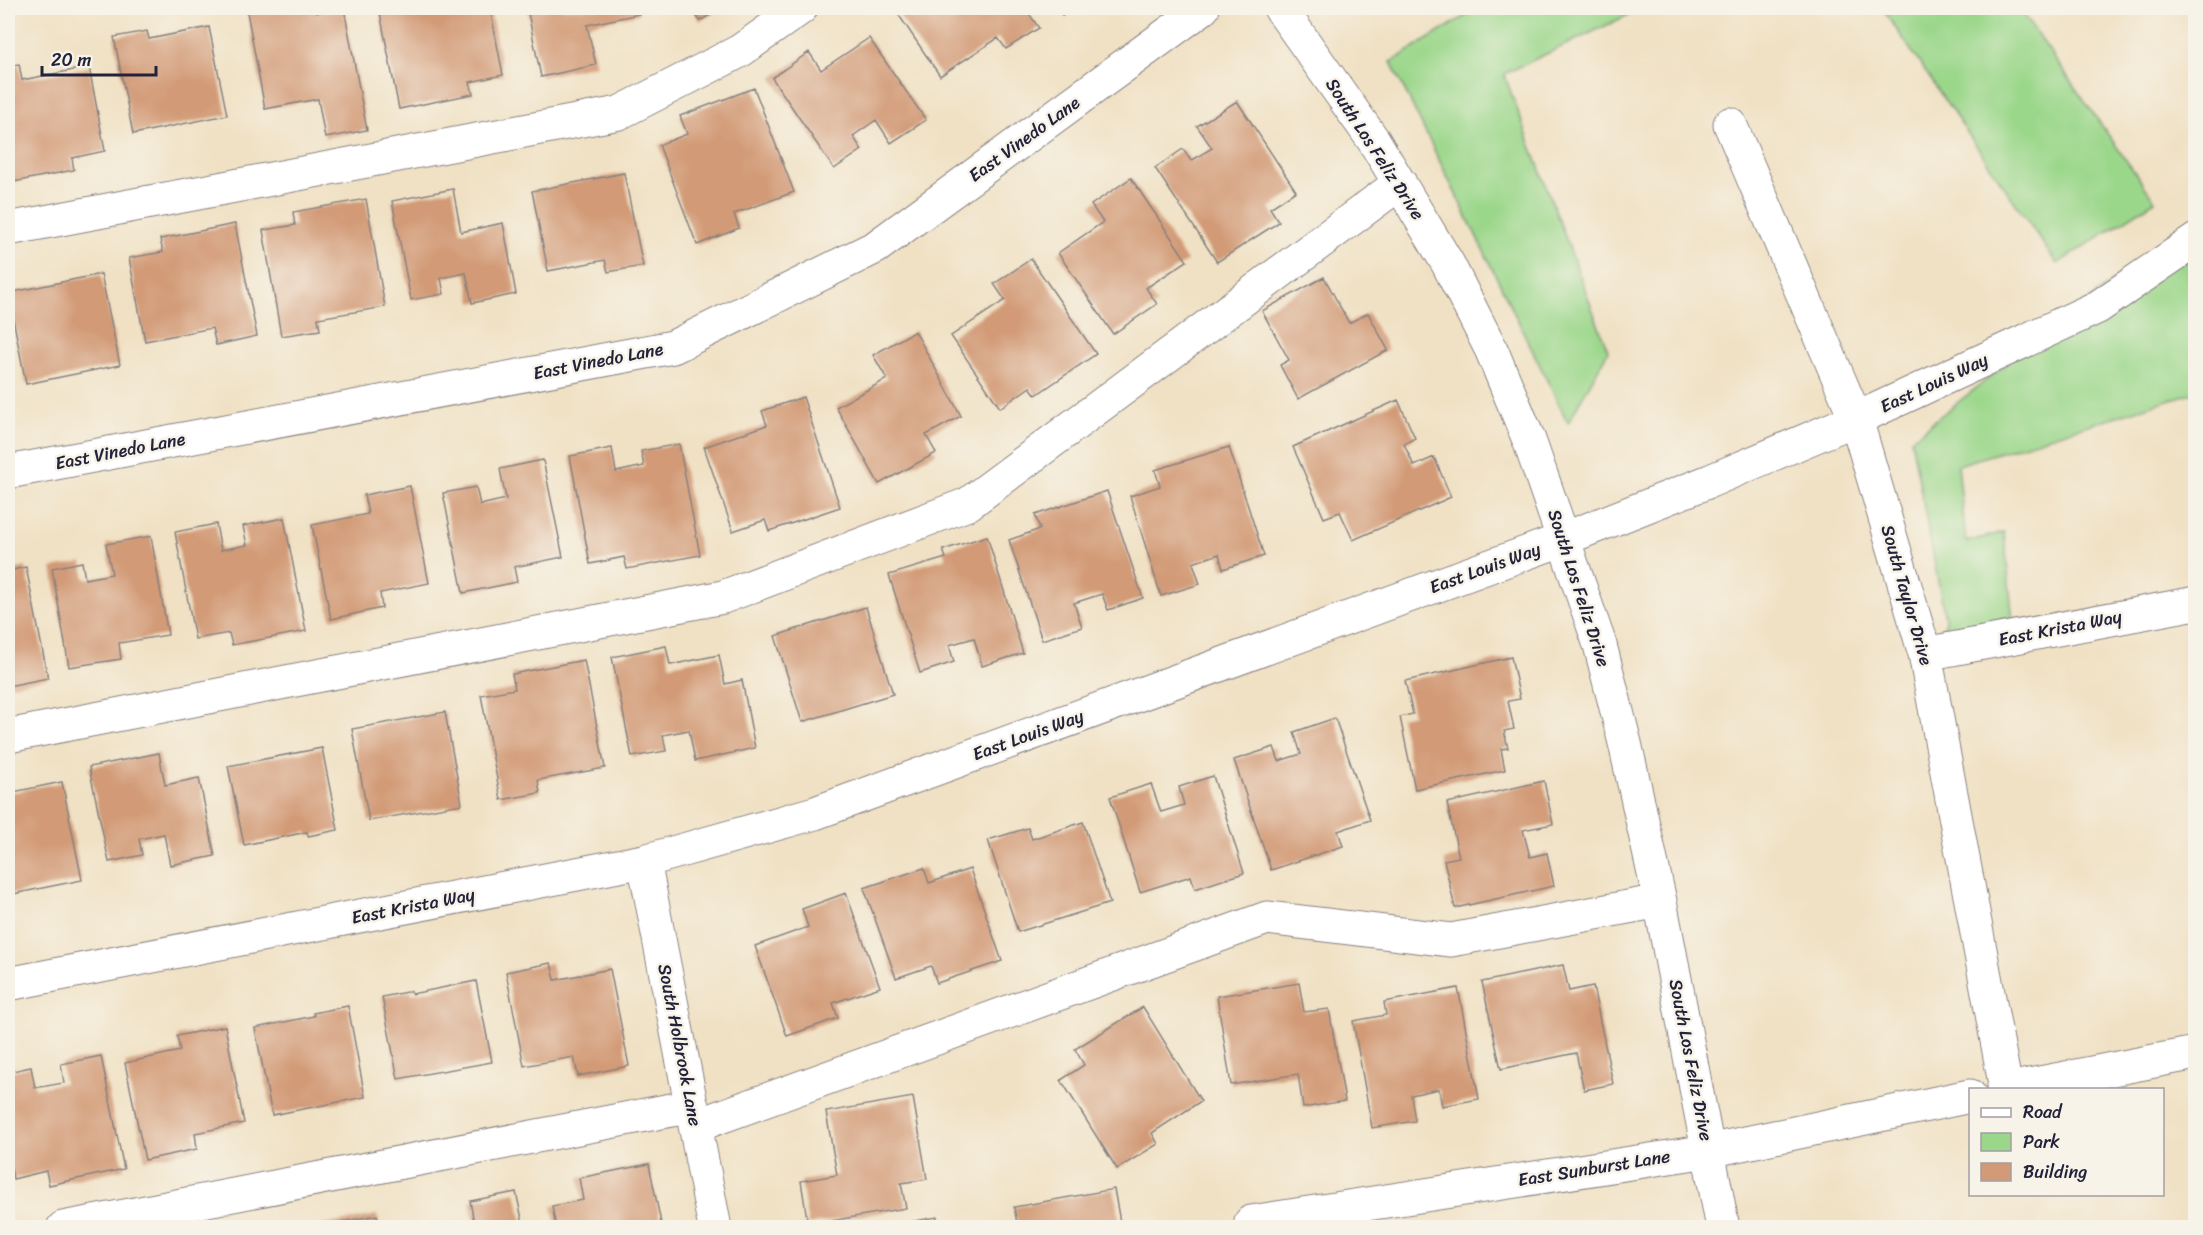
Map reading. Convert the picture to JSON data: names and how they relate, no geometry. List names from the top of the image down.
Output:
{
  "streets": {
    "street": [
      "East Vinedo Lane",
      "South Los Feliz Drive",
      "East Louis Way",
      "South Taylor Drive",
      "East Krista Way",
      "South Holbrook Lane",
      "East Sunburst Lane"
    ]
  },
  "crossings": [
    ["South Los Feliz Drive", "East Louis Way"],
    ["South Los Feliz Drive", "East Sunburst Lane"],
    ["East Louis Way", "South Taylor Drive"],
    ["East Louis Way", "East Krista Way"],
    ["South Taylor Drive", "East Krista Way"],
    ["East Krista Way", "South Holbrook Lane"]
  ],
  "legend": ["Road", "Park", "Building"],
  "scale_bar": "20 m"
}
